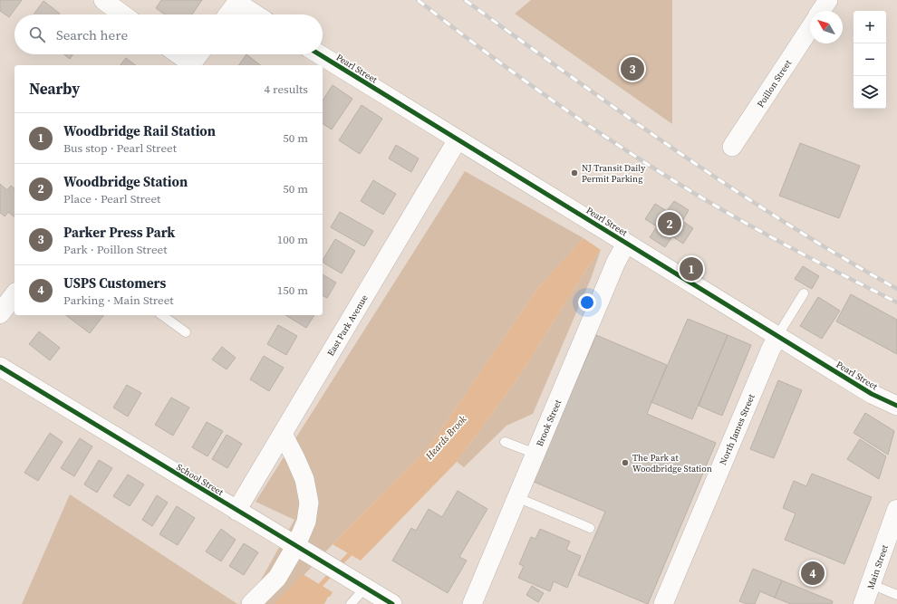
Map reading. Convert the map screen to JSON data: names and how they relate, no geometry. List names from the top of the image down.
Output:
{
  "streets": {
    "main road": ["Main Street"],
    "street": [
      "Pearl Street",
      "Poillon Street",
      "East Park Avenue",
      "Brook Street",
      "North James Street",
      "School Street"
    ]
  },
  "crossings": [
    ["Pearl Street", "East Park Avenue"],
    ["Pearl Street", "Brook Street"],
    ["Pearl Street", "North James Street"],
    ["East Park Avenue", "School Street"]
  ],
  "water": ["Heards Brook"],
  "places": ["NJ Transit Daily Permit Parking", "The Park at Woodbridge Station"],
  "north": "top left",
  "page": {
    "map_buttons": ["+", "−"],
    "search": "Search here",
    "pins": [
      "3",
      "2",
      "1",
      "4"
    ],
    "heading": ["Nearby", "4 results"],
    "list": [
      {
        "mark": "1",
        "name": "Woodbridge Rail Station",
        "note": "Bus stop · Pearl Street",
        "value": "50 m"
      },
      {
        "mark": "2",
        "name": "Woodbridge Station",
        "note": "Place · Pearl Street",
        "value": "50 m"
      },
      {
        "mark": "3",
        "name": "Parker Press Park",
        "note": "Park · Poillon Street",
        "value": "100 m"
      },
      {
        "mark": "4",
        "name": "USPS Customers",
        "note": "Parking · Main Street",
        "value": "150 m"
      }
    ]
  }
}
